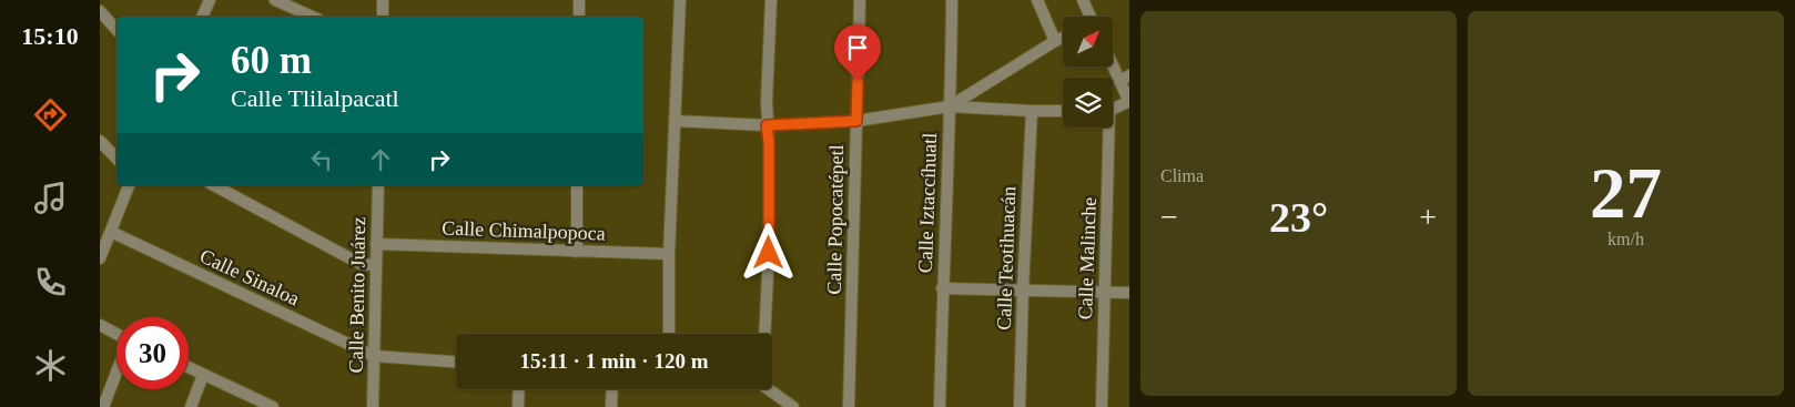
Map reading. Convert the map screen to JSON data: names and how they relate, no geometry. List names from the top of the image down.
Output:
{
  "streets": {
    "street": [
      "Calle Iztaccíhuatl",
      "Calle Popocatépetl",
      "Calle Chimalpopoca",
      "Calle Teotihuacán",
      "Calle Malinche",
      "Calle Sinaloa",
      "Calle Benito Juárez"
    ]
  },
  "crossings": [
    ["Calle Chimalpopoca", "Calle Benito Juárez"],
    ["Calle Sinaloa", "Calle Benito Juárez"]
  ],
  "north": "top right",
  "page": {
    "tabs": "15:10",
    "tile": [
      "Clima",
      ["27", "km/h"]
    ],
    "turn": ["60 m", "Calle Tlilalpacatl"],
    "heat": ["−", "23°", "+"],
    "limit": "30",
    "trip": "15:11 · 1 min · 120 m"
  }
}
